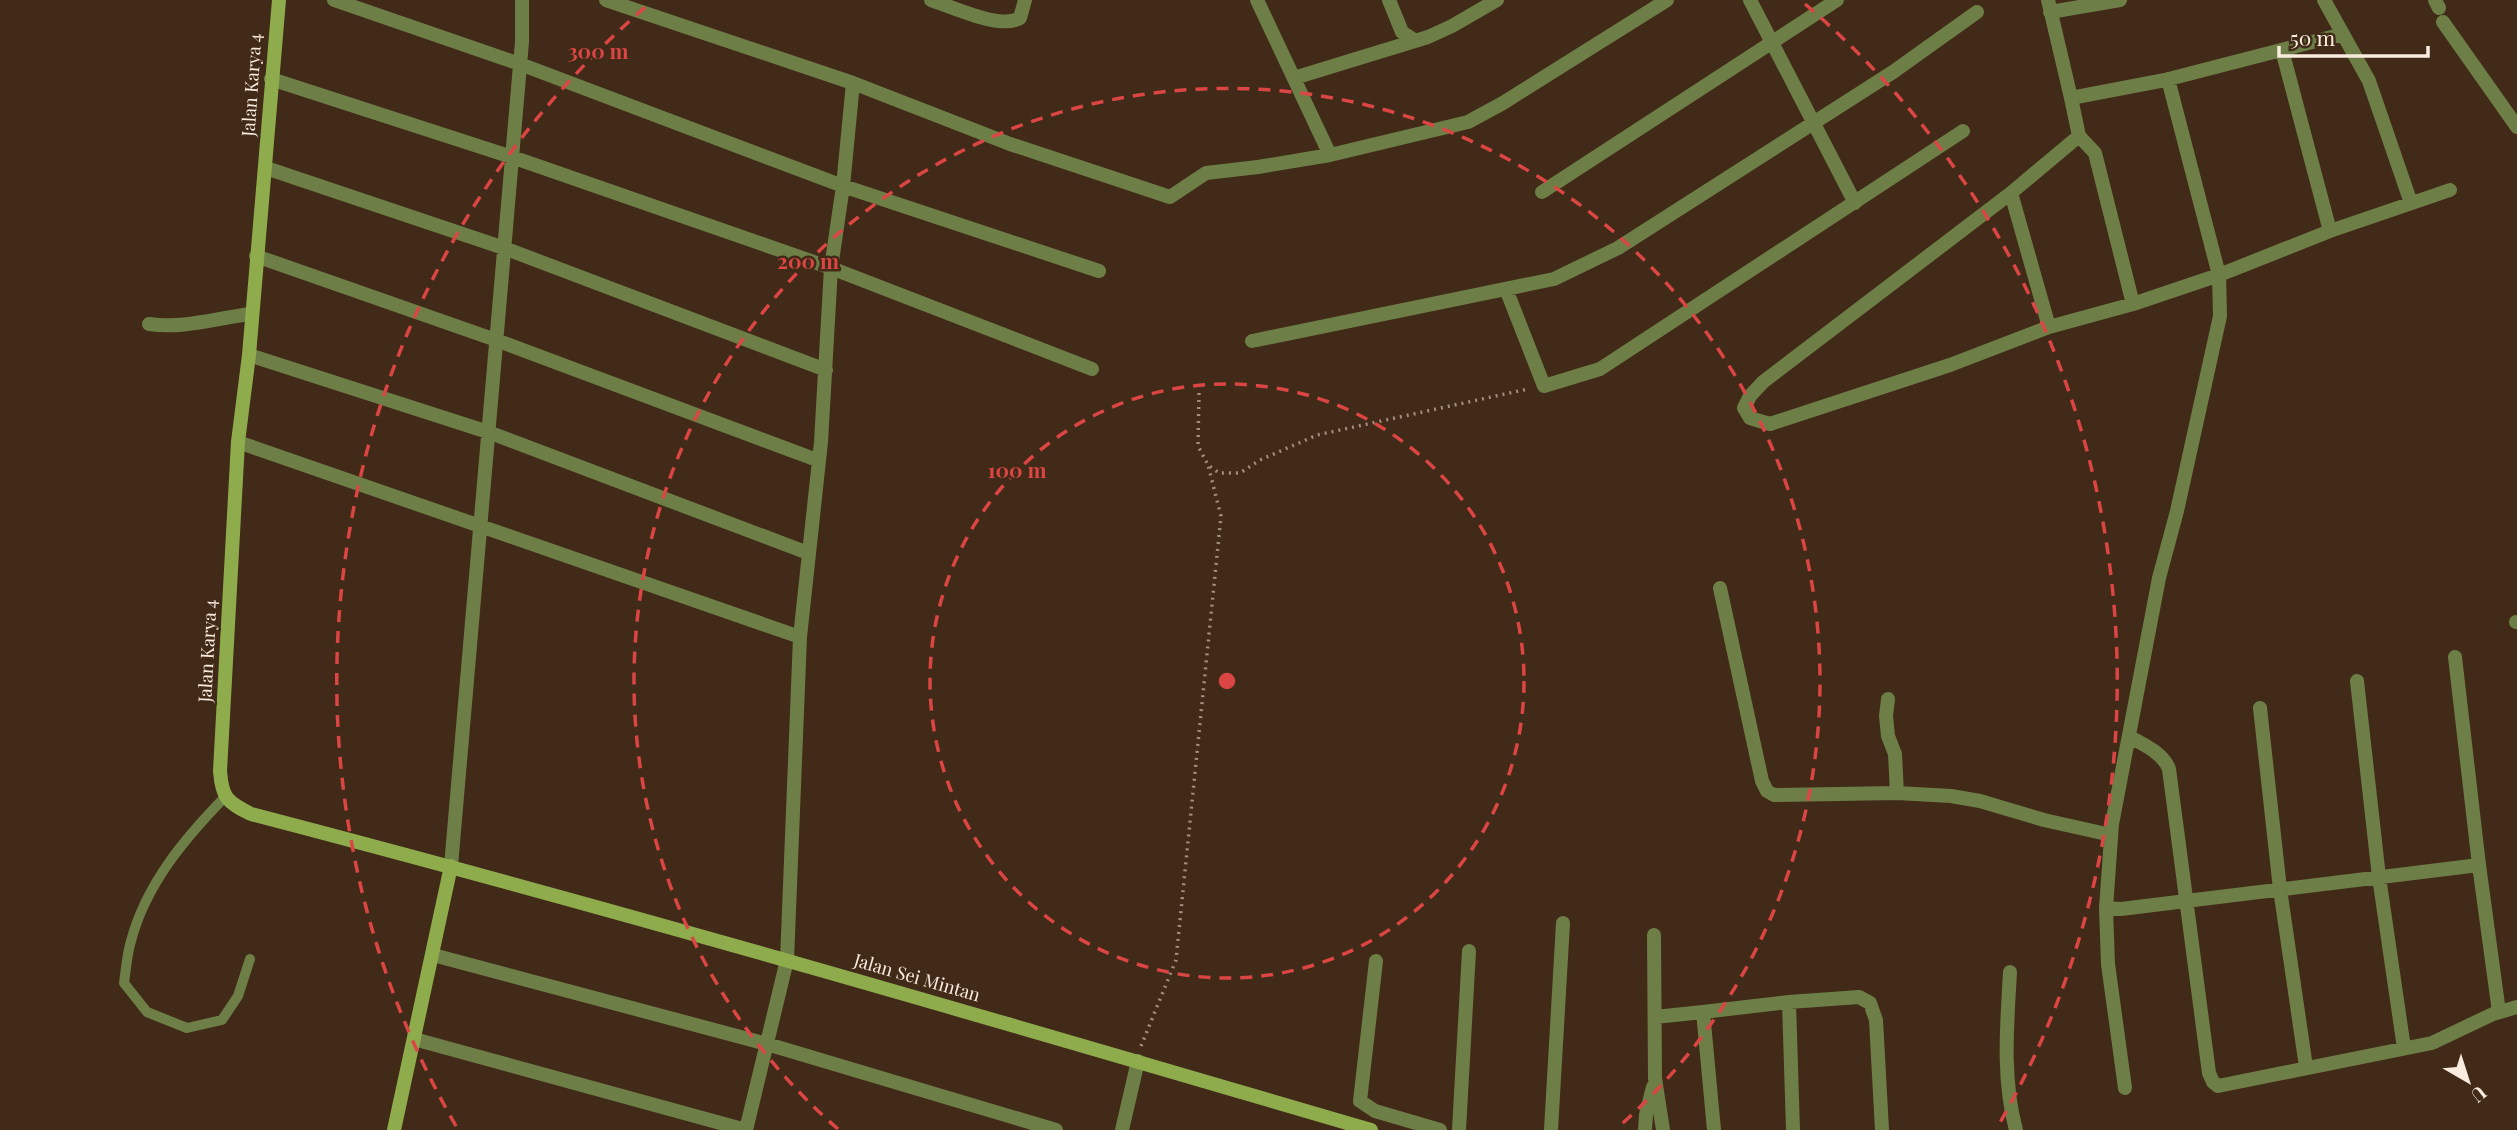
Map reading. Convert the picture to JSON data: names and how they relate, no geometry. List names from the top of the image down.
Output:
{
  "streets": {
    "main road": ["Jalan Karya 4", "Jalan Sei Mintan"]
  },
  "scale_bar": "50 m",
  "north": "bottom right",
  "rings": ["300 m", "200 m", "100 m"]
}
